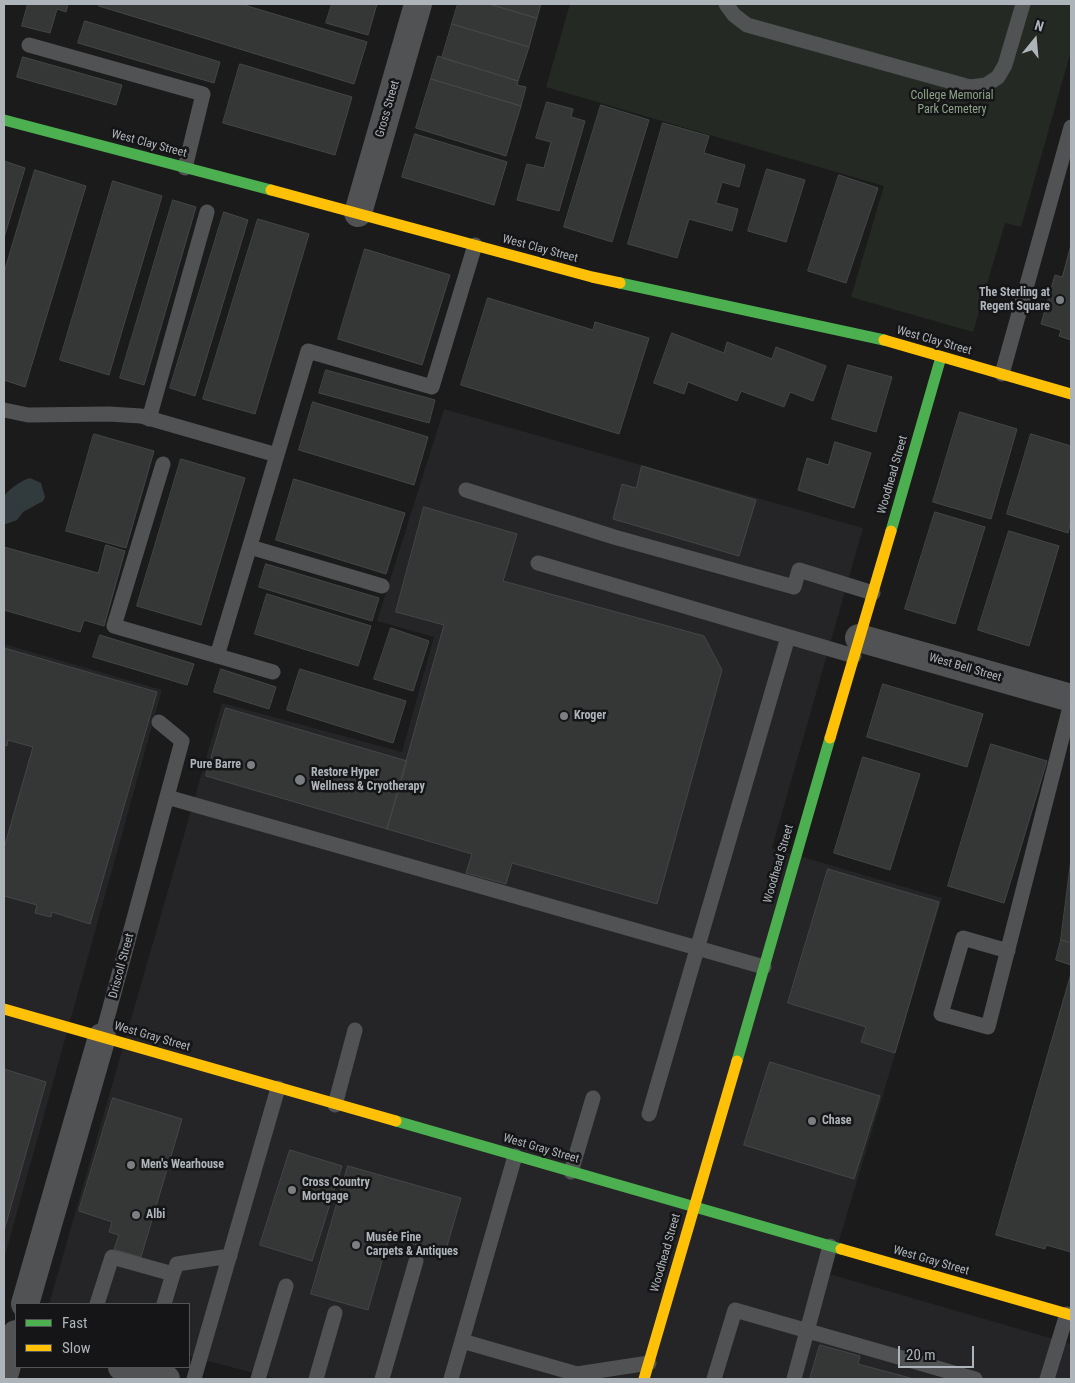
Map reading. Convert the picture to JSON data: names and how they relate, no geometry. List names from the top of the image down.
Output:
{
  "streets": {
    "street": [
      "Gross Street",
      "West Clay Street",
      "Woodhead Street",
      "West Bell Street",
      "Driscoll Street",
      "West Gray Street"
    ]
  },
  "crossings": [
    ["Gross Street", "West Clay Street"],
    ["West Clay Street", "Woodhead Street"],
    ["Woodhead Street", "West Bell Street"],
    ["Woodhead Street", "West Gray Street"],
    ["Driscoll Street", "West Gray Street"]
  ],
  "parks": ["College Memorial Park Cemetery"],
  "places": [
    "The Sterling at Regent Square",
    "Kroger",
    "Pure Barre",
    "Restore Hyper Wellness & Cryotherapy",
    "Chase",
    "Men's Wearhouse",
    "Cross Country Mortgage",
    "Albi",
    "Musée Fine Carpets & Antiques"
  ],
  "legend": ["Fast", "Slow"],
  "scale_bar": "20 m",
  "north": "top"
}
